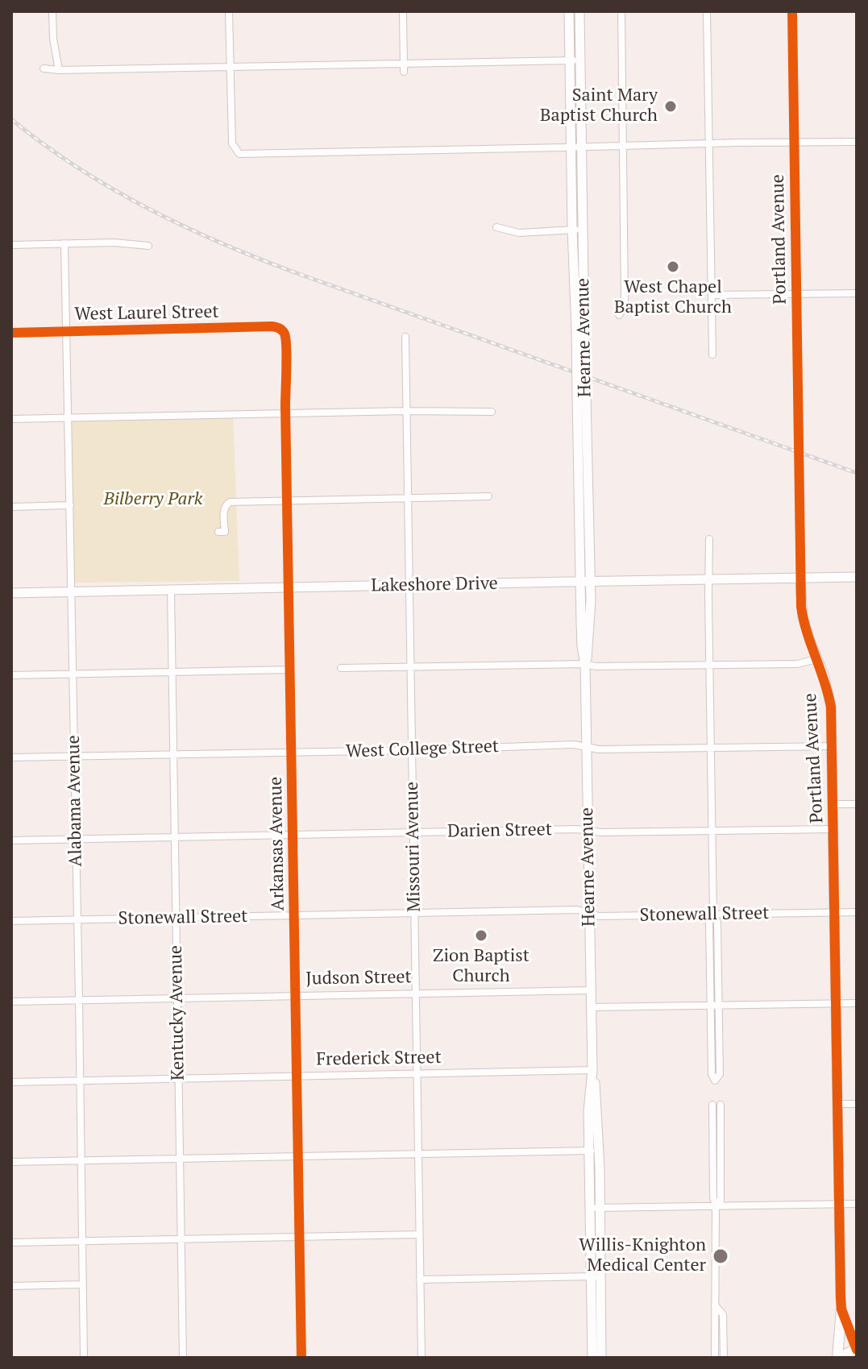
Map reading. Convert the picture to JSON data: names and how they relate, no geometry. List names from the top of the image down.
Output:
{
  "streets": {
    "main road": ["Portland Avenue", "Hearne Avenue", "Lakeshore Drive"],
    "street": [
      "West Laurel Street",
      "West College Street",
      "Alabama Avenue",
      "Darien Street",
      "Arkansas Avenue",
      "Missouri Avenue",
      "Stonewall Street",
      "Judson Street",
      "Kentucky Avenue",
      "Frederick Street"
    ]
  },
  "crossings": [
    ["Portland Avenue", "Lakeshore Drive"],
    ["Portland Avenue", "West College Street"],
    ["Portland Avenue", "Darien Street"],
    ["Portland Avenue", "Stonewall Street"],
    ["West Laurel Street", "Alabama Avenue"],
    ["West Laurel Street", "Arkansas Avenue"],
    ["Hearne Avenue", "Lakeshore Drive"],
    ["Hearne Avenue", "West College Street"],
    ["Hearne Avenue", "Darien Street"],
    ["Hearne Avenue", "Stonewall Street"],
    ["Hearne Avenue", "Judson Street"],
    ["Hearne Avenue", "Frederick Street"],
    ["Lakeshore Drive", "Alabama Avenue"],
    ["Lakeshore Drive", "Arkansas Avenue"],
    ["Lakeshore Drive", "Missouri Avenue"],
    ["Lakeshore Drive", "Kentucky Avenue"],
    ["West College Street", "Alabama Avenue"],
    ["West College Street", "Arkansas Avenue"],
    ["West College Street", "Missouri Avenue"],
    ["West College Street", "Kentucky Avenue"],
    ["Alabama Avenue", "Darien Street"],
    ["Alabama Avenue", "Stonewall Street"],
    ["Alabama Avenue", "Judson Street"],
    ["Alabama Avenue", "Frederick Street"],
    ["Darien Street", "Arkansas Avenue"],
    ["Darien Street", "Missouri Avenue"],
    ["Darien Street", "Kentucky Avenue"],
    ["Arkansas Avenue", "Stonewall Street"],
    ["Arkansas Avenue", "Judson Street"],
    ["Arkansas Avenue", "Frederick Street"],
    ["Missouri Avenue", "Stonewall Street"],
    ["Missouri Avenue", "Judson Street"],
    ["Missouri Avenue", "Frederick Street"],
    ["Stonewall Street", "Kentucky Avenue"],
    ["Judson Street", "Kentucky Avenue"],
    ["Kentucky Avenue", "Frederick Street"]
  ],
  "parks": ["Bilberry Park"],
  "places": [
    "Saint Mary Baptist Church",
    "West Chapel Baptist Church",
    "Zion Baptist Church",
    "Willis-Knighton Medical Center"
  ]
}
